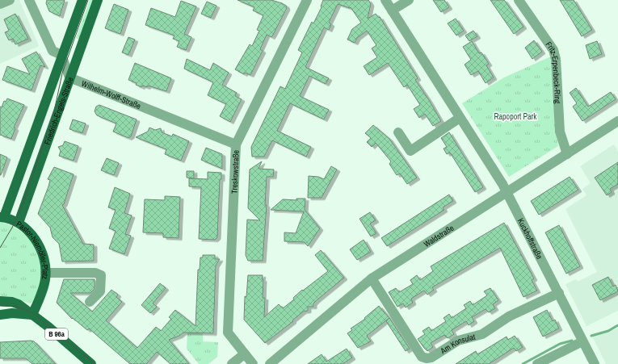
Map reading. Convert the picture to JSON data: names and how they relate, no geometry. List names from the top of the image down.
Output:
{
  "streets": {
    "main road": ["Friedrich-Engels-Straße", "Pastor-Niemöller-Platz", "B 96a"],
    "street": [
      "Fritz-Erpenbeck-Ring",
      "Wilhelm-Wolff-Straße",
      "Treskowstraße",
      "Waldstraße",
      "Kuckhoffstraße",
      "Am Konsulat"
    ]
  },
  "crossings": [
    ["Fritz-Erpenbeck-Ring", "Waldstraße"],
    ["Wilhelm-Wolff-Straße", "Friedrich-Engels-Straße"],
    ["Wilhelm-Wolff-Straße", "Treskowstraße"],
    ["Friedrich-Engels-Straße", "Pastor-Niemöller-Platz"],
    ["Waldstraße", "Kuckhoffstraße"],
    ["Waldstraße", "Am Konsulat"],
    ["Kuckhoffstraße", "Am Konsulat"],
    ["Pastor-Niemöller-Platz", "B 96a"]
  ],
  "parks": ["Rapoport Park"]
}
